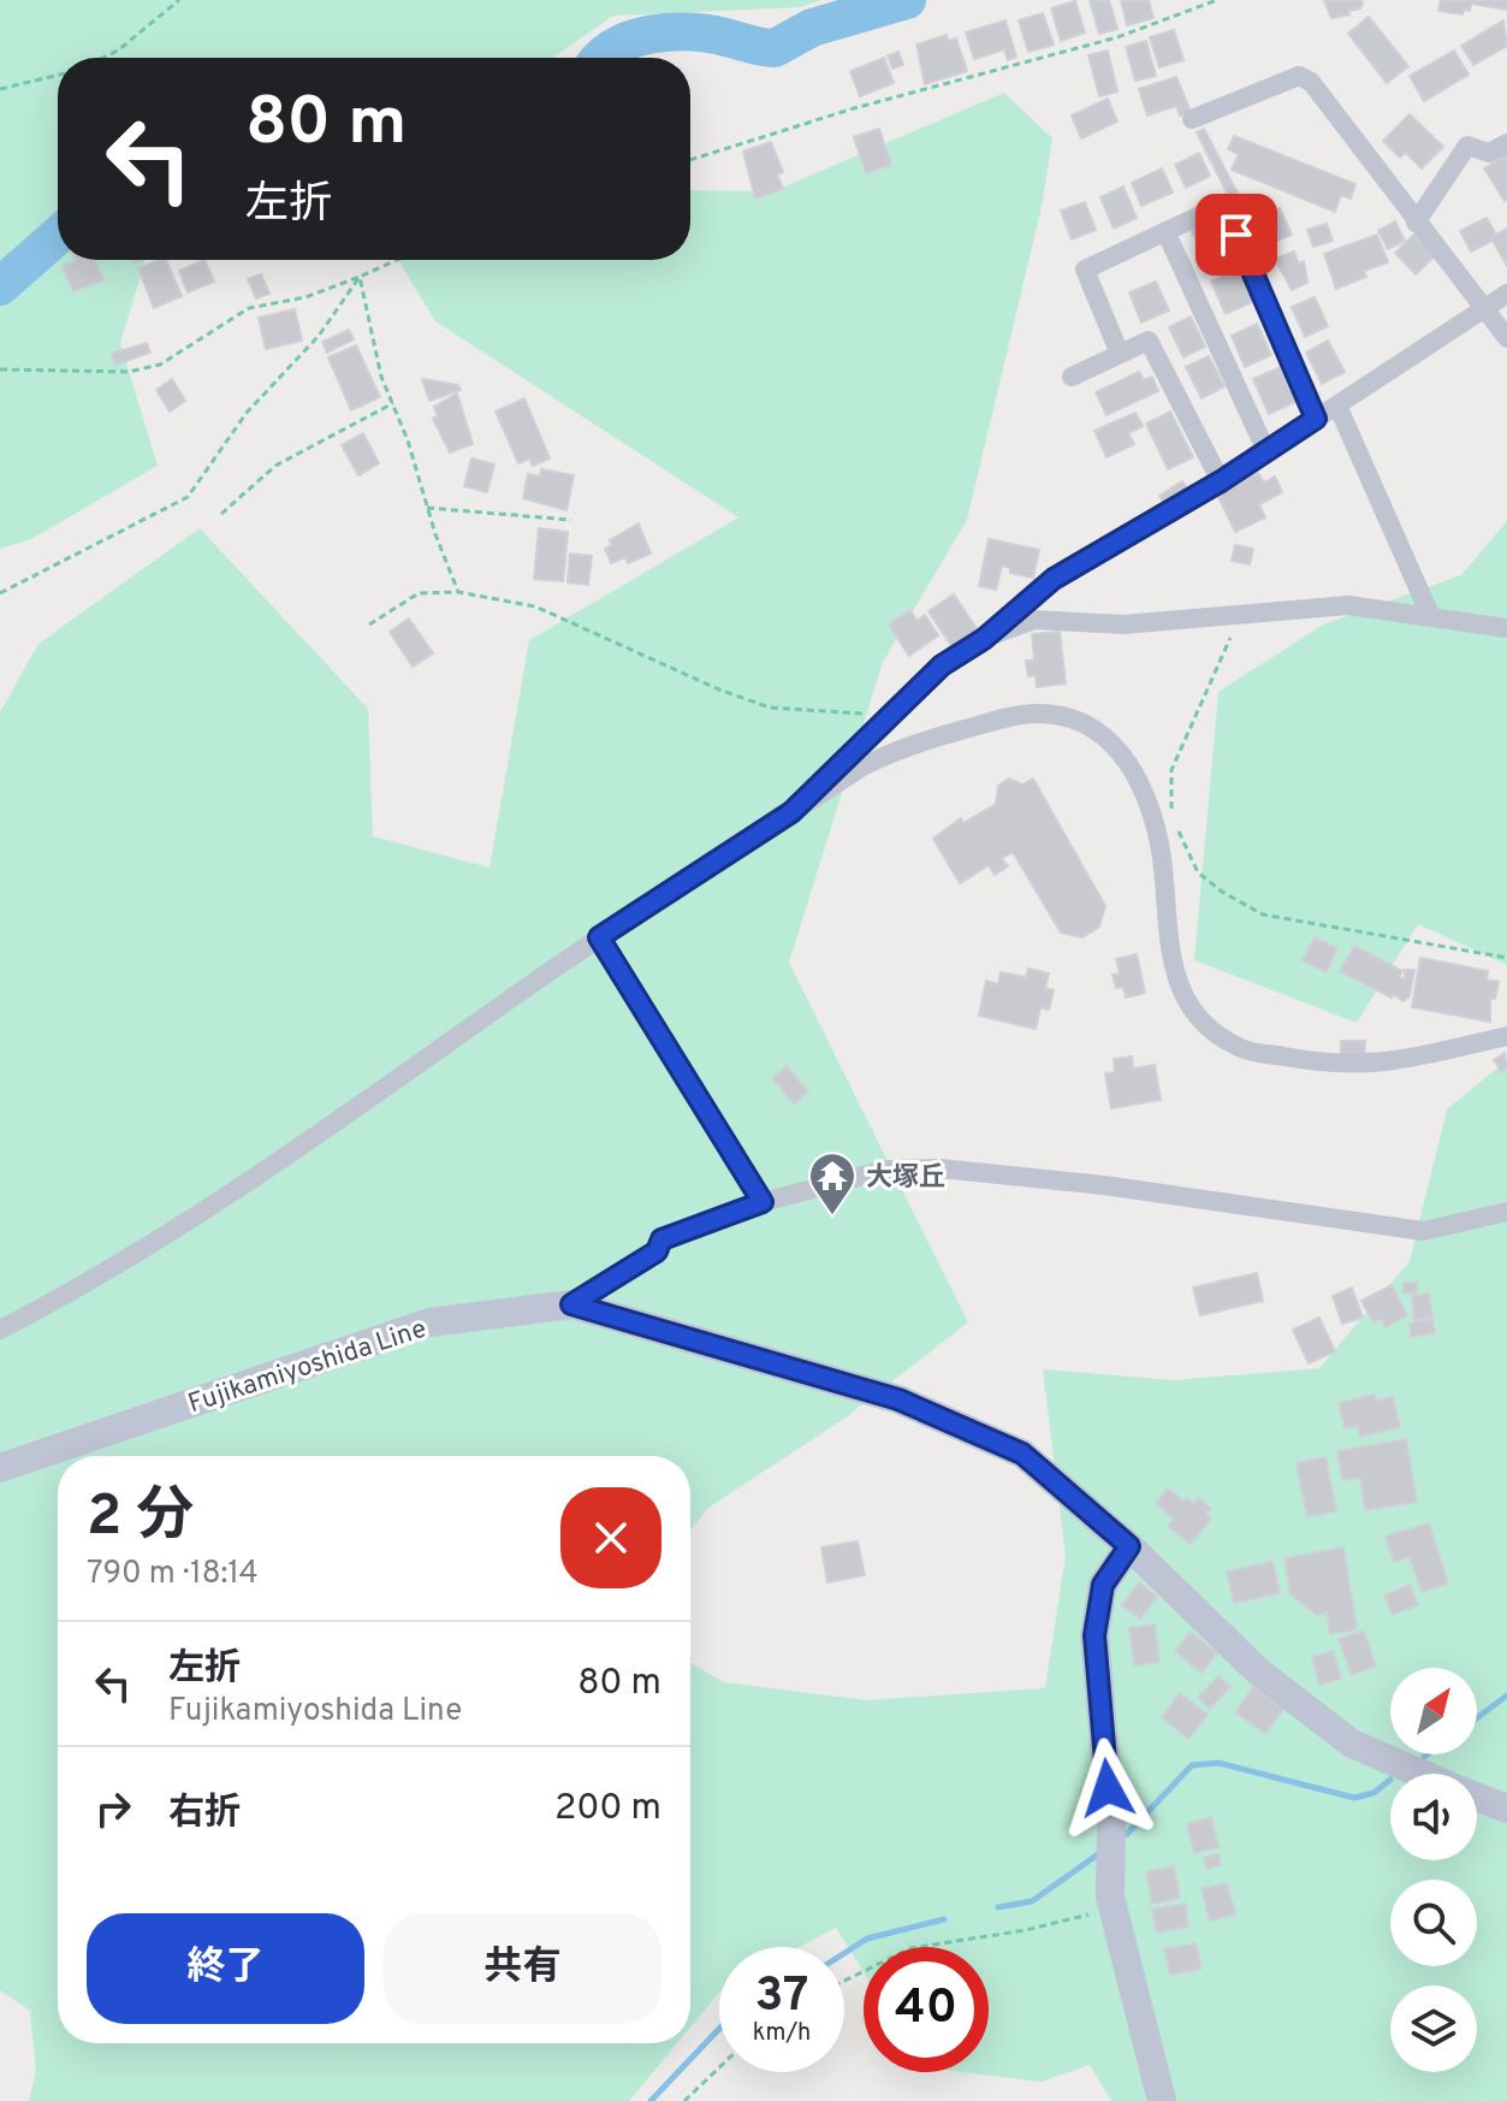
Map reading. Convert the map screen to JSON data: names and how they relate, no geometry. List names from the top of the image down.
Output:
{
  "streets": {
    "main road": ["Fujikamiyoshida Line"]
  },
  "places": {
    "temple": ["大塚丘"]
  },
  "north": "top right",
  "page": {
    "turn": ["80 m", "左折"],
    "heading": ["2 分", "790 m · 18:14"],
    "list": [
      {
        "name": "左折",
        "note": "Fujikamiyoshida Line",
        "value": "80 m"
      },
      {
        "name": "右折",
        "value": "200 m"
      }
    ],
    "buttons": ["終了", "共有"],
    "speed": "37 km/h",
    "limit": "40"
  }
}
